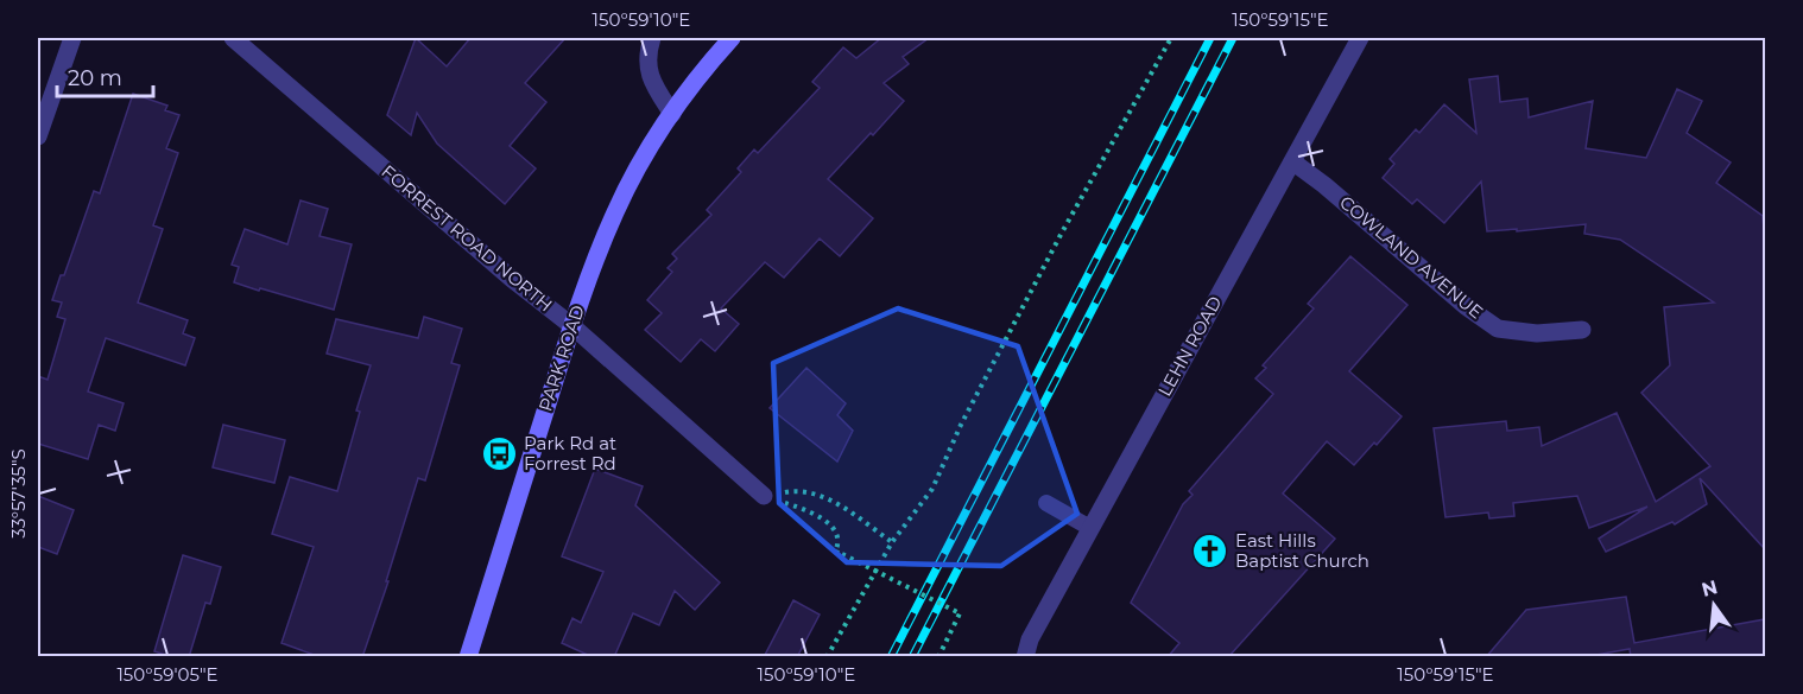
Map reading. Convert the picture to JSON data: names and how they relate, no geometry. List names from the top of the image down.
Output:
{
  "streets": {
    "main road": ["PARK ROAD"],
    "street": ["FORREST ROAD NORTH", "COWLAND AVENUE", "LEHN ROAD"]
  },
  "crossings": [
    ["FORREST ROAD NORTH", "PARK ROAD"],
    ["COWLAND AVENUE", "LEHN ROAD"]
  ],
  "places": {
    "bus stop": ["Park Rd at Forrest Rd"],
    "church": ["East Hills Baptist Church"]
  },
  "scale_bar": "20 m",
  "north": "top",
  "coordinates": [
    "150°59'10\"E",
    "150°59'15\"E",
    "33°57'35\"S",
    "150°59'05\"E"
  ]
}
